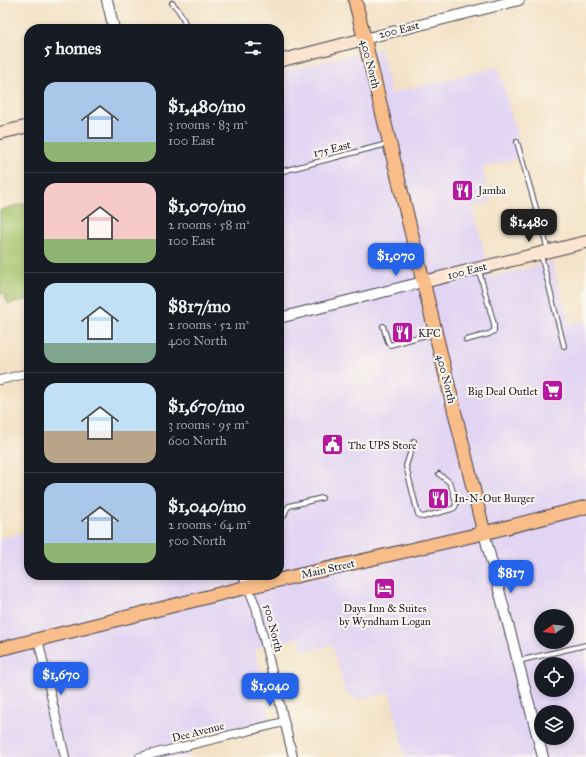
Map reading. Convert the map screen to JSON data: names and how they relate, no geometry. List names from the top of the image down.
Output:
{
  "streets": {
    "main road": [
      "200 East",
      "400 North",
      "100 East",
      "Main Street"
    ],
    "street": ["500 North", "Dee Avenue"],
    "lane": ["175 East"]
  },
  "crossings": [
    ["200 East", "400 North"],
    ["400 North", "175 East"],
    ["400 North", "100 East"],
    ["400 North", "Main Street"],
    ["Main Street", "500 North"],
    ["500 North", "Dee Avenue"]
  ],
  "places": {
    "restaurant": ["Jamba", "KFC", "In-N-Out Burger"],
    "supermarket": ["Big Deal Outlet"],
    "public building": ["The UPS Store"],
    "hotel": ["Days Inn & Suites by Wyndham Logan"]
  },
  "north": "left",
  "page": {
    "heading": "5 homes",
    "list": [
      {
        "name": "$1,480/mo",
        "note": "3 rooms · 83 m² · 100 East"
      },
      {
        "name": "$1,070/mo",
        "note": "2 rooms · 58 m² · 100 East"
      },
      {
        "name": "$817/mo",
        "note": "2 rooms · 52 m² · 400 North"
      },
      {
        "name": "$1,670/mo",
        "note": "3 rooms · 95 m² · 600 North"
      },
      {
        "name": "$1,040/mo",
        "note": "2 rooms · 64 m² · 500 North"
      }
    ],
    "price": [
      "$1,480",
      "$1,070",
      "$817",
      "$1,670",
      "$1,040"
    ]
  }
}
